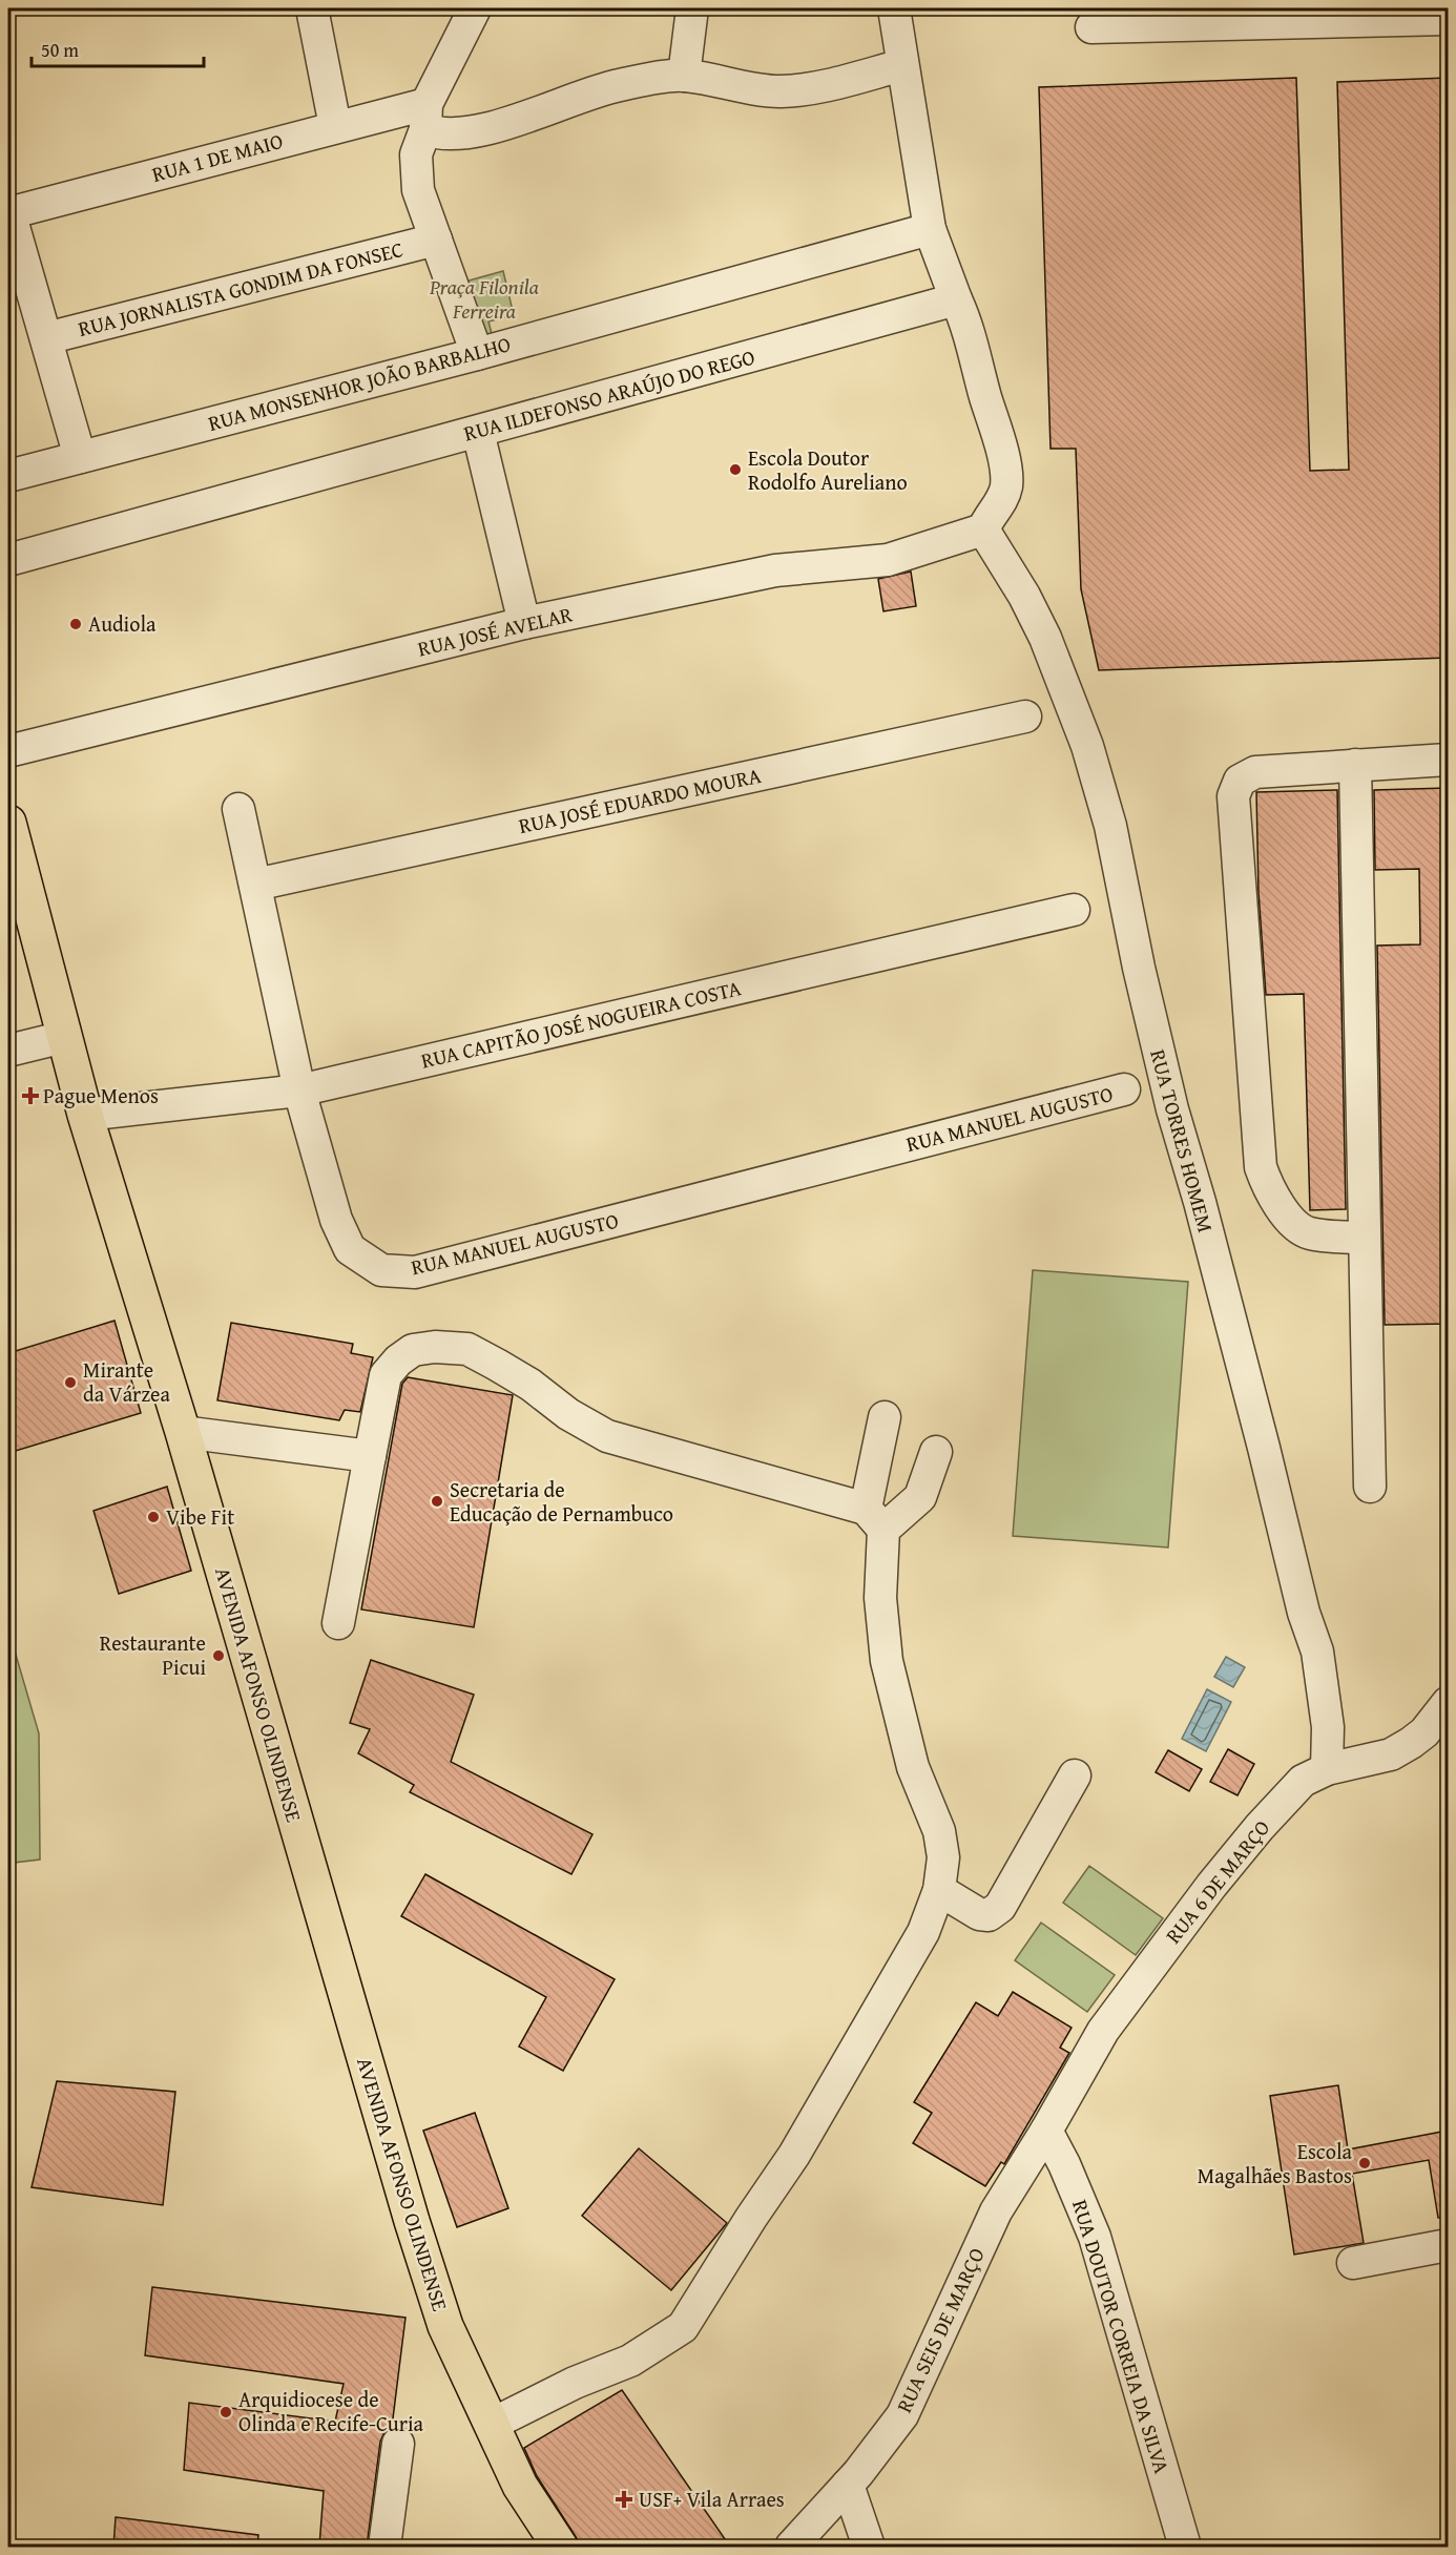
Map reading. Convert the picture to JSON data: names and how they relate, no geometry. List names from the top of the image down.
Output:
{
  "streets": {
    "main road": ["AVENIDA AFONSO OLINDENSE"],
    "street": [
      "RUA 1 DE MAIO",
      "RUA JORNALISTA GONDIM DA FONSEC",
      "RUA MONSENHOR JOÃO BARBALHO",
      "RUA ILDEFONSO ARAÚJO DO REGO",
      "RUA JOSÉ AVELAR",
      "RUA JOSÉ EDUARDO MOURA",
      "RUA CAPITÃO JOSÉ NOGUEIRA COSTA",
      "RUA MANUEL AUGUSTO",
      "RUA TORRES HOMEM",
      "RUA 6 DE MARÇO",
      "RUA SEIS DE MARÇO",
      "RUA DOUTOR CORREIA DA SILVA"
    ]
  },
  "crossings": [
    ["RUA JOSÉ AVELAR", "RUA TORRES HOMEM"],
    ["RUA JOSÉ EDUARDO MOURA", "RUA MANUEL AUGUSTO"],
    ["RUA CAPITÃO JOSÉ NOGUEIRA COSTA", "RUA MANUEL AUGUSTO"],
    ["RUA CAPITÃO JOSÉ NOGUEIRA COSTA", "AVENIDA AFONSO OLINDENSE"],
    ["RUA TORRES HOMEM", "RUA 6 DE MARÇO"],
    ["RUA 6 DE MARÇO", "RUA SEIS DE MARÇO"],
    ["RUA 6 DE MARÇO", "RUA DOUTOR CORREIA DA SILVA"],
    ["RUA SEIS DE MARÇO", "RUA DOUTOR CORREIA DA SILVA"]
  ],
  "parks": ["Praça Filonila Ferreira"],
  "places": {
    "other": [
      "Escola Doutor Rodolfo Aureliano",
      "Audiola",
      "Mirante da Várzea",
      "Secretaria de Educação de Pernambuco",
      "Vibe Fit",
      "Restaurante Picui",
      "Escola Magalhães Bastos",
      "Arquidiocese de Olinda e Recife-Curia"
    ],
    "health": ["Pague Menos", "USF+ Vila Arraes"]
  },
  "scale_bar": "50 m"
}
